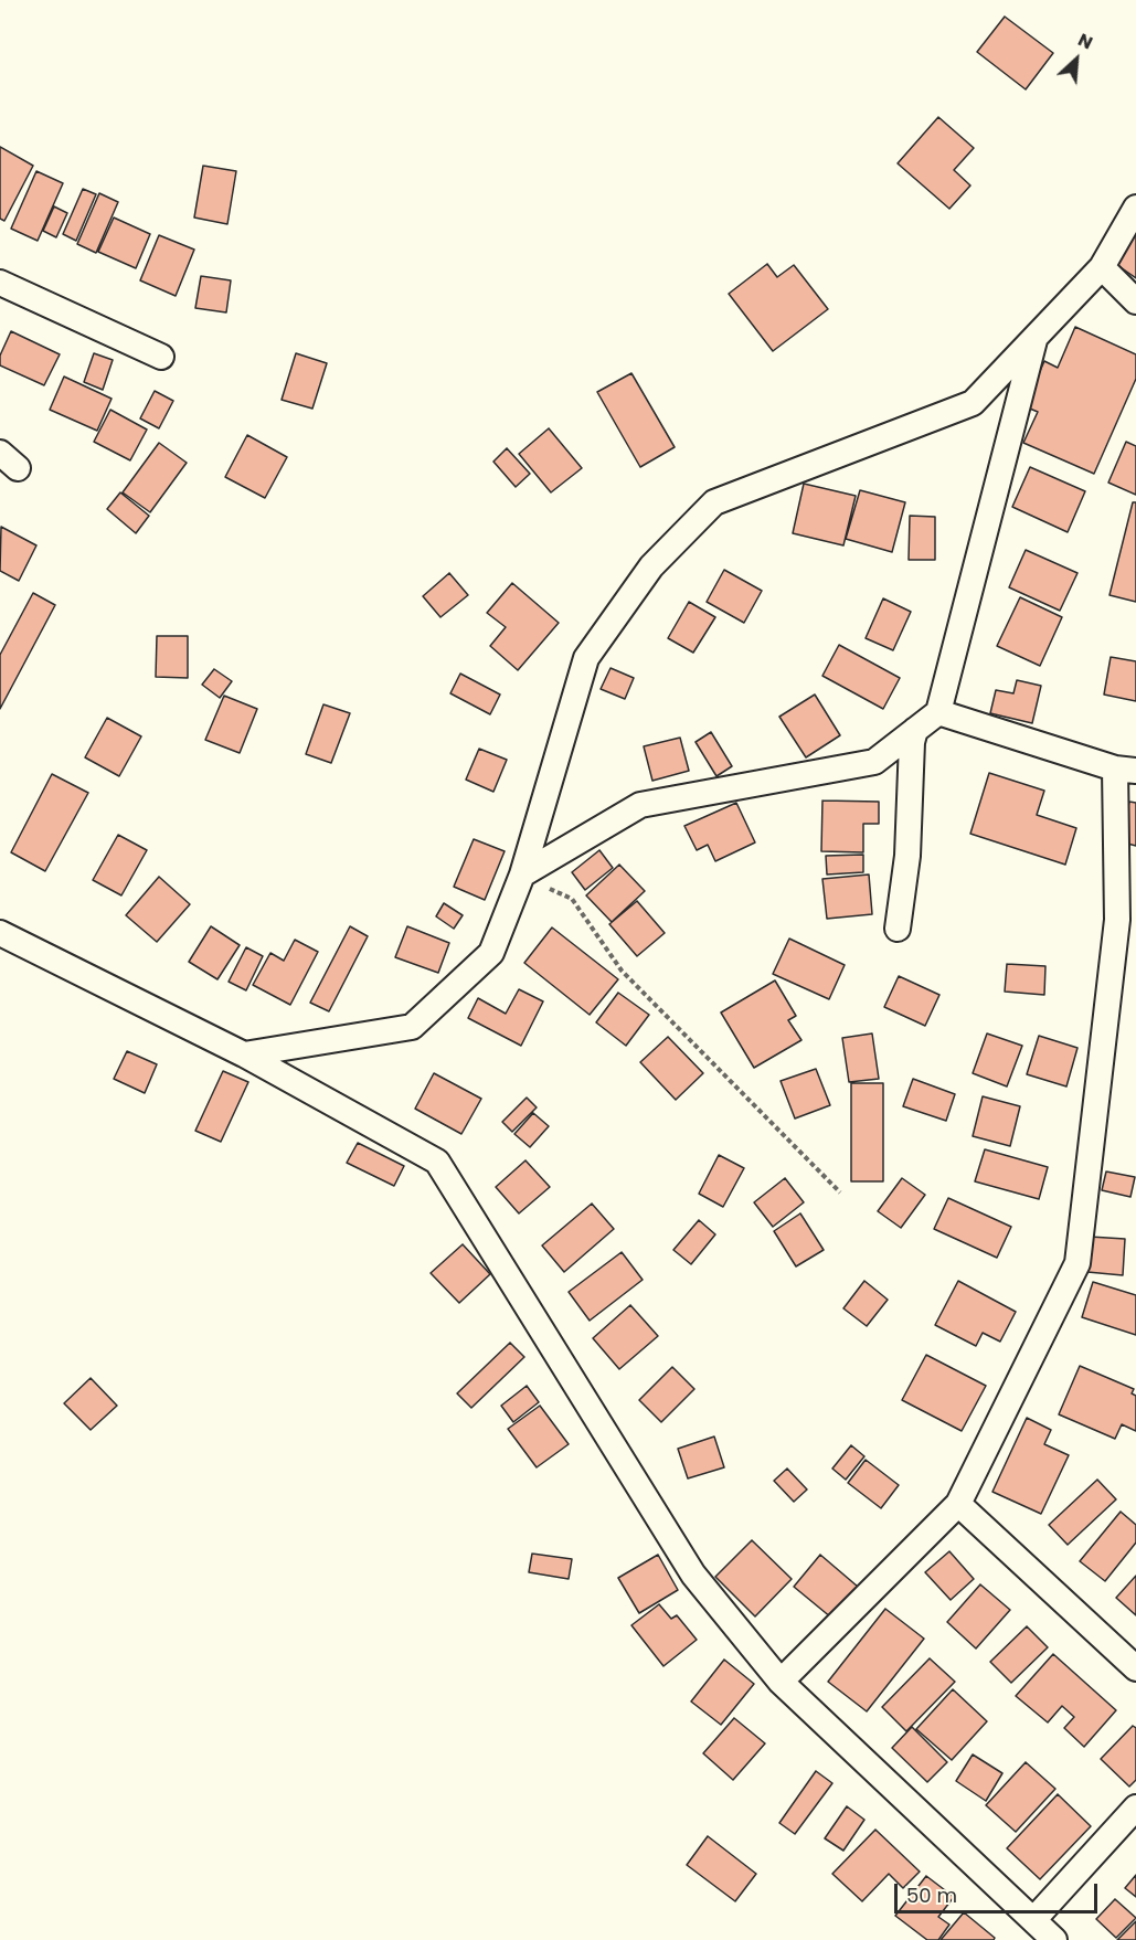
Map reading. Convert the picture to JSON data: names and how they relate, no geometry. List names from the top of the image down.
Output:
{
  "scale_bar": "50 m",
  "north": "top right"
}
